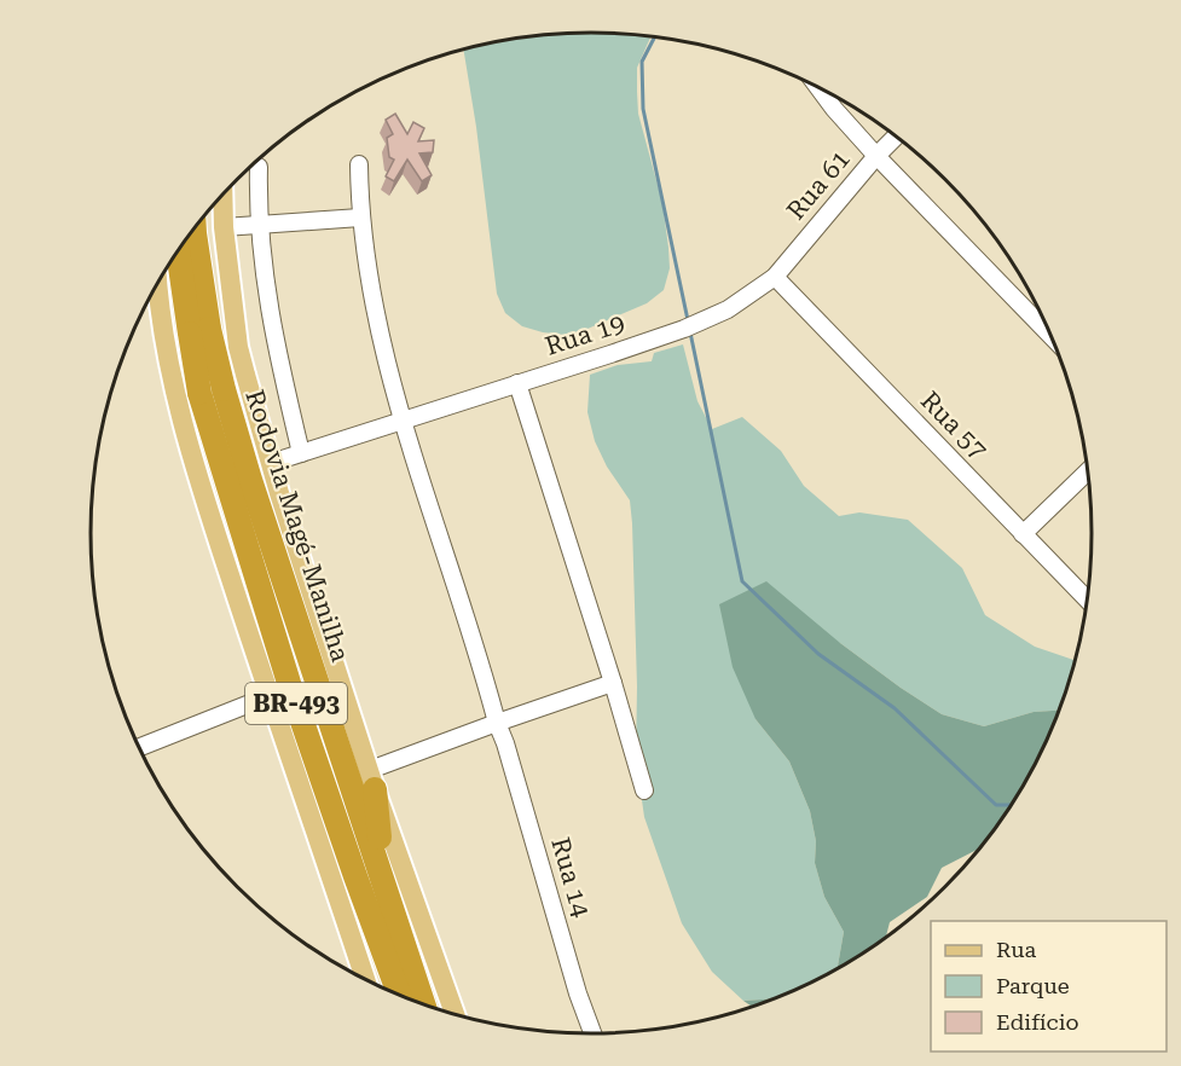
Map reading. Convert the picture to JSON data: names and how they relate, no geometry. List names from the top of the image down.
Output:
{
  "streets": {
    "highway": ["Rodovia Magé-Manilha", "BR-493"],
    "street": [
      "Rua 61",
      "Rua 19",
      "Rua 57",
      "Rua 14"
    ]
  },
  "crossings": [
    ["Rua 61", "Rua 19"],
    ["Rua 61", "Rua 57"],
    ["Rua 19", "Rua 57"]
  ],
  "legend": ["Rua", "Parque", "Edifício"]
}
